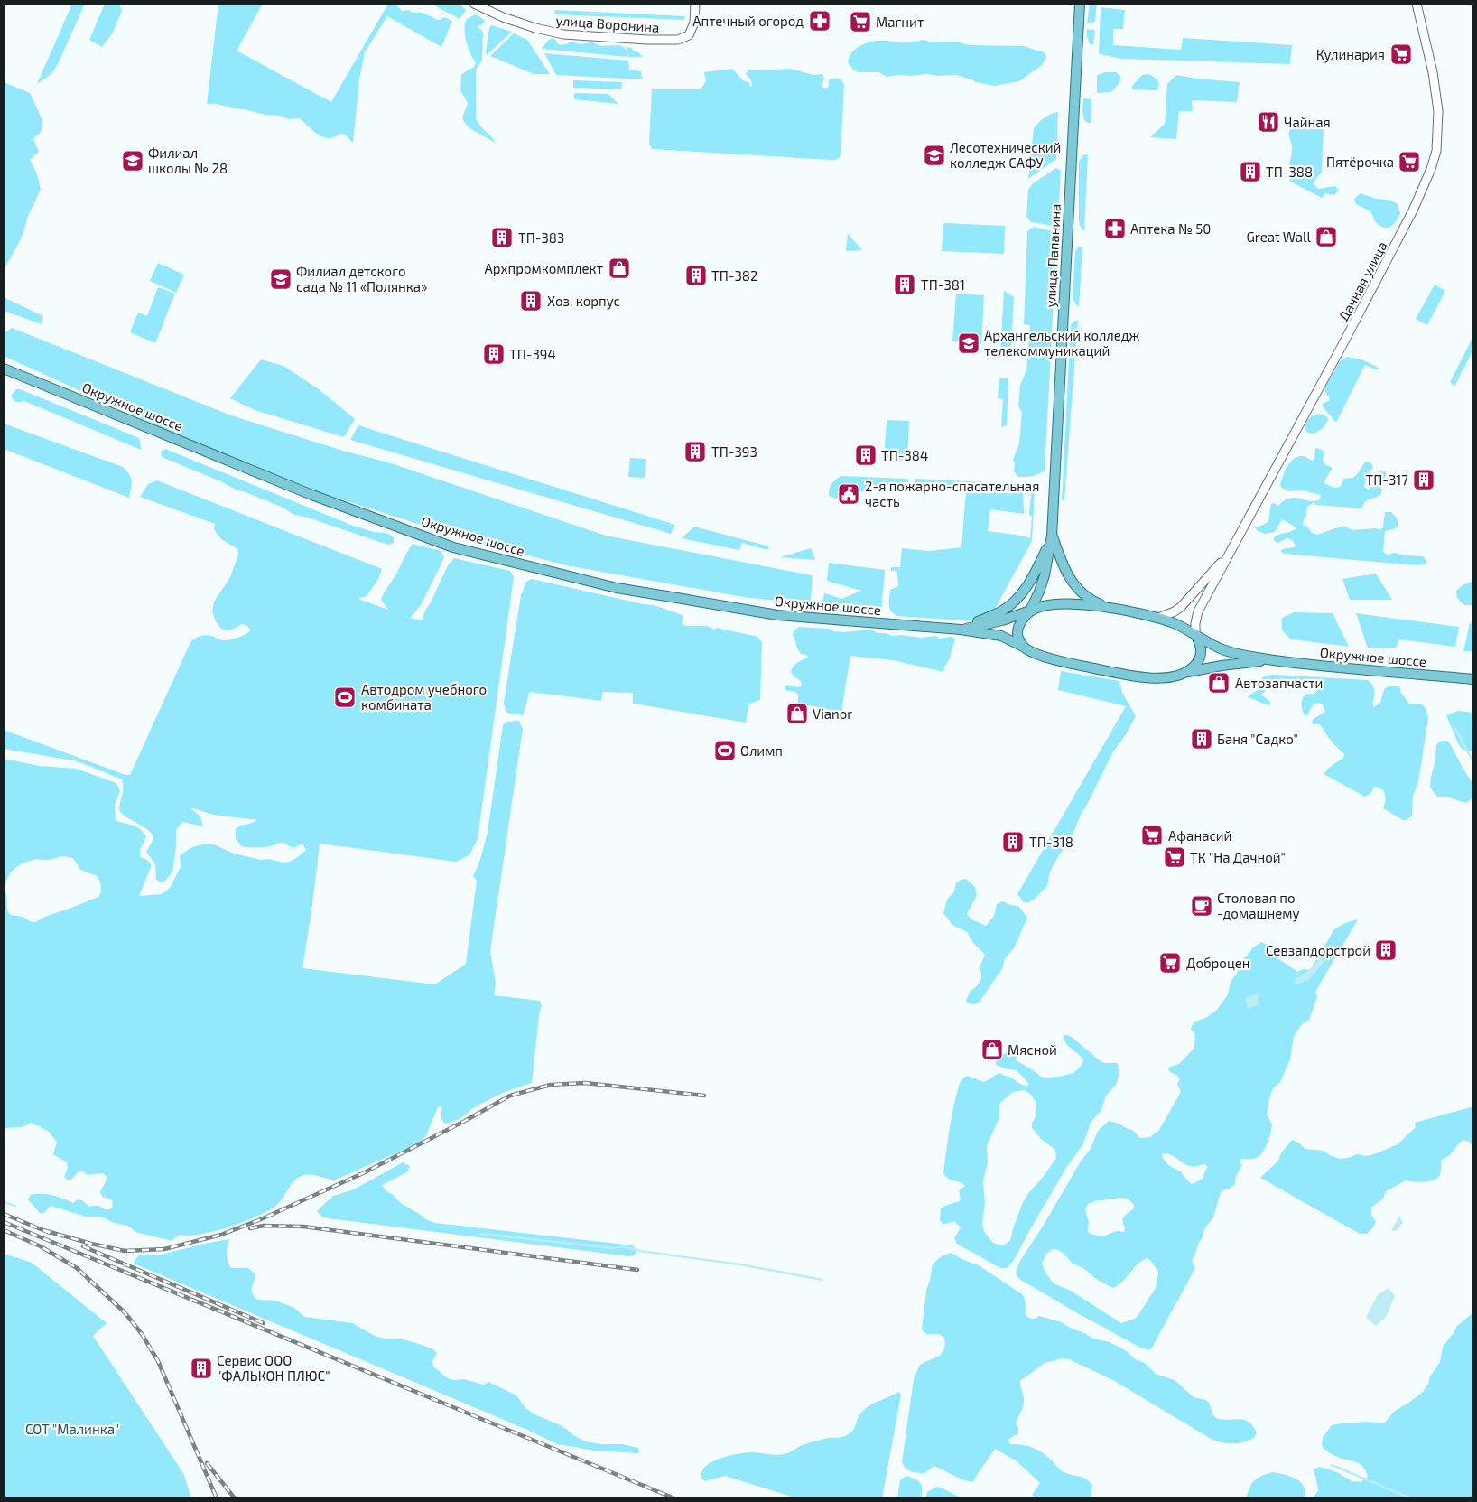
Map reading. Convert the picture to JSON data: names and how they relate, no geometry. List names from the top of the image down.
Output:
{
  "streets": {
    "main road": ["улица Папанина", "Окружное шоссе"],
    "street": ["улица Воронина", "Дачная улица"]
  },
  "crossings": [
    ["улица Папанина", "Окружное шоссе"],
    ["Дачная улица", "Окружное шоссе"]
  ],
  "parks": ["СОТ \"Малинка\""],
  "places": {
    "pharmacy": ["Аптечный огород", "Аптека № 50"],
    "supermarket": [
      "Магнит",
      "Кулинария",
      "Пятёрочка",
      "Афанасий",
      "ТК \"На Дачной\"",
      "Доброцен"
    ],
    "restaurant": ["Чайная"],
    "school or university": [
      "Лесотехнический колледж САФУ",
      "Филиал школы № 28",
      "Филиал детского сада № 11 «Полянка»",
      "Архангельский колледж телекоммуникаций"
    ],
    "building": [
      "ТП-388",
      "ТП-383",
      "ТП-382",
      "ТП-381",
      "Хоз. корпус",
      "ТП-394",
      "ТП-393",
      "ТП-384",
      "ТП-317",
      "Баня \"Садко\"",
      "ТП-318",
      "Севзапдорстрой",
      "Сервис ООО \"ФАЛЬКОН ПЛЮС\""
    ],
    "shop": [
      "Great Wall",
      "Архпромкомплект",
      "Автозапчасти",
      "Vianor",
      "Мясной"
    ],
    "public building": ["2-я пожарно-спасательная часть"],
    "sports": ["Автодром учебного комбината", "Олимп"],
    "cafe": ["Столовая по -домашнему"]
  }
}
